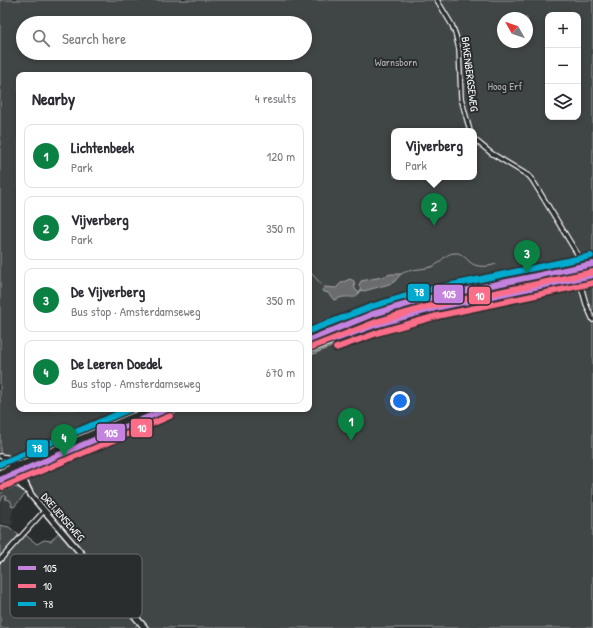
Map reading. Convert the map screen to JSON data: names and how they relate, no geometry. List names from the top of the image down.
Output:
{
  "streets": {
    "main road": ["DREIJENSEWEG"],
    "street": ["BAKENBERGSEWEG"]
  },
  "parks": ["Warnsborn", "Hoog Erf"],
  "lines": ["transit line 78", "transit line 105", "transit line 10"],
  "legend": ["105", "10", "78"],
  "north": "top left",
  "page": {
    "map_buttons": ["+", "−"],
    "search": "Search here",
    "heading": ["Nearby", "4 results"],
    "list": [
      {
        "mark": "1",
        "name": "Lichtenbeek",
        "note": "Park",
        "value": "120 m"
      },
      {
        "mark": "2",
        "name": "Vijverberg",
        "note": "Park",
        "value": "350 m"
      },
      {
        "mark": "3",
        "name": "De Vijverberg",
        "note": "Bus stop · Amsterdamseweg",
        "value": "350 m"
      },
      {
        "mark": "4",
        "name": "De Leeren Doedel",
        "note": "Bus stop · Amsterdamseweg",
        "value": "670 m"
      }
    ],
    "popup": ["Vijverberg", "Park"],
    "pins": [
      "2",
      "3",
      "1",
      "4"
    ]
  }
}
